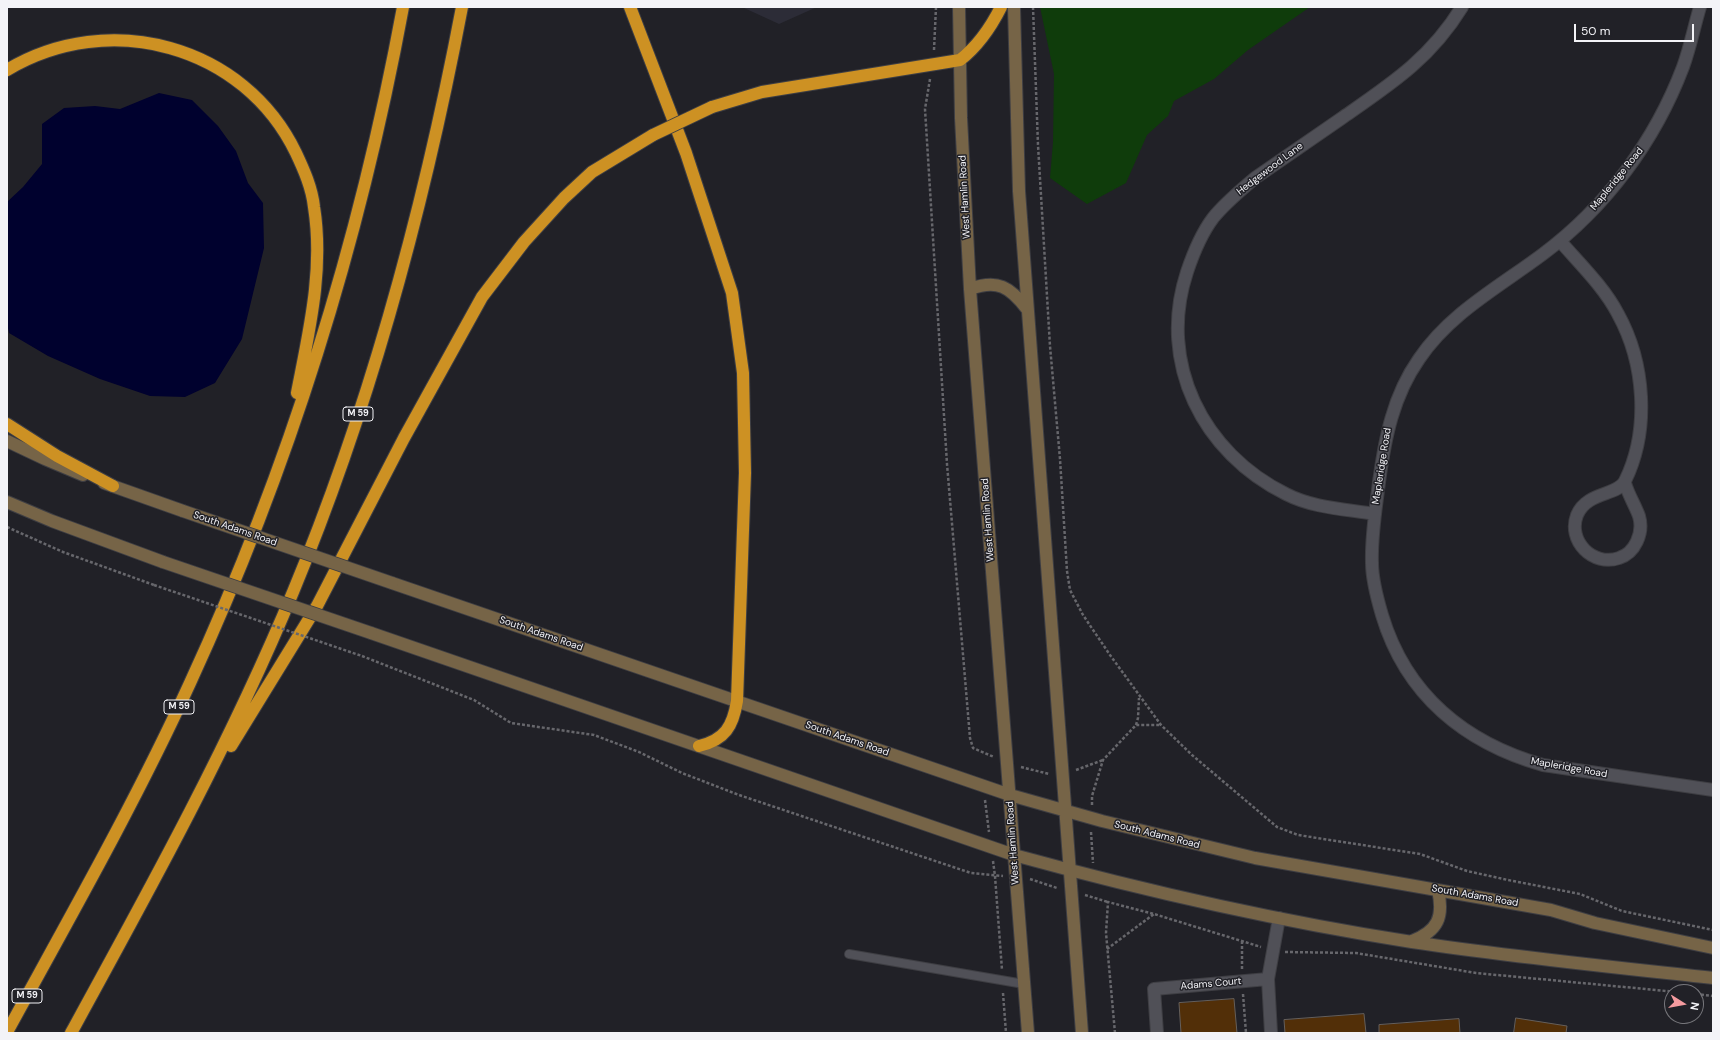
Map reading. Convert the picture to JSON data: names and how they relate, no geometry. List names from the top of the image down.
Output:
{
  "streets": {
    "highway": ["M 59"],
    "main road": ["West Hamlin Road", "South Adams Road"],
    "street": ["Hedgewood Lane", "Mapleridge Road", "Adams Court"]
  },
  "crossings": [
    ["Hedgewood Lane", "Mapleridge Road"],
    ["West Hamlin Road", "South Adams Road"]
  ],
  "scale_bar": "50 m",
  "north": "right"
}
